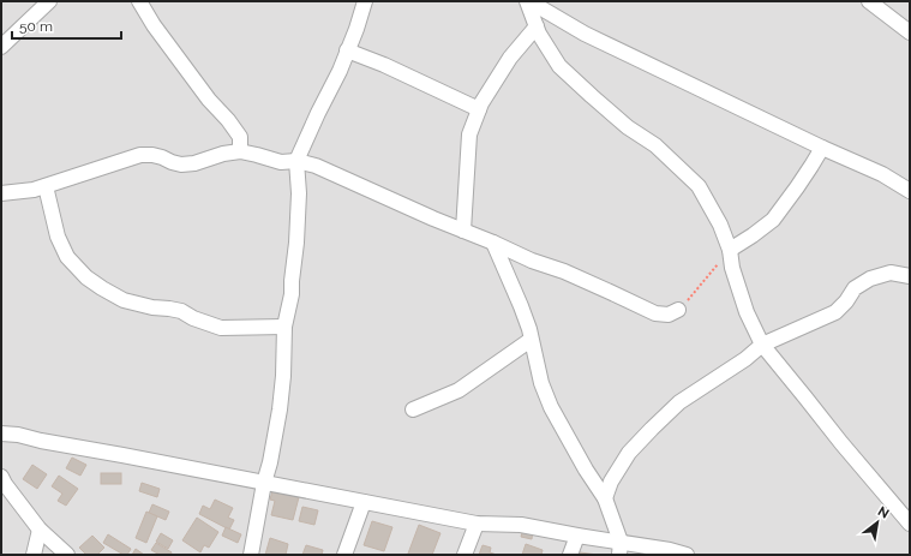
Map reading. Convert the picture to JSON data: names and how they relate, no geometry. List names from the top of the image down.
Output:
{
  "scale_bar": "50 m",
  "north": "top right"
}
